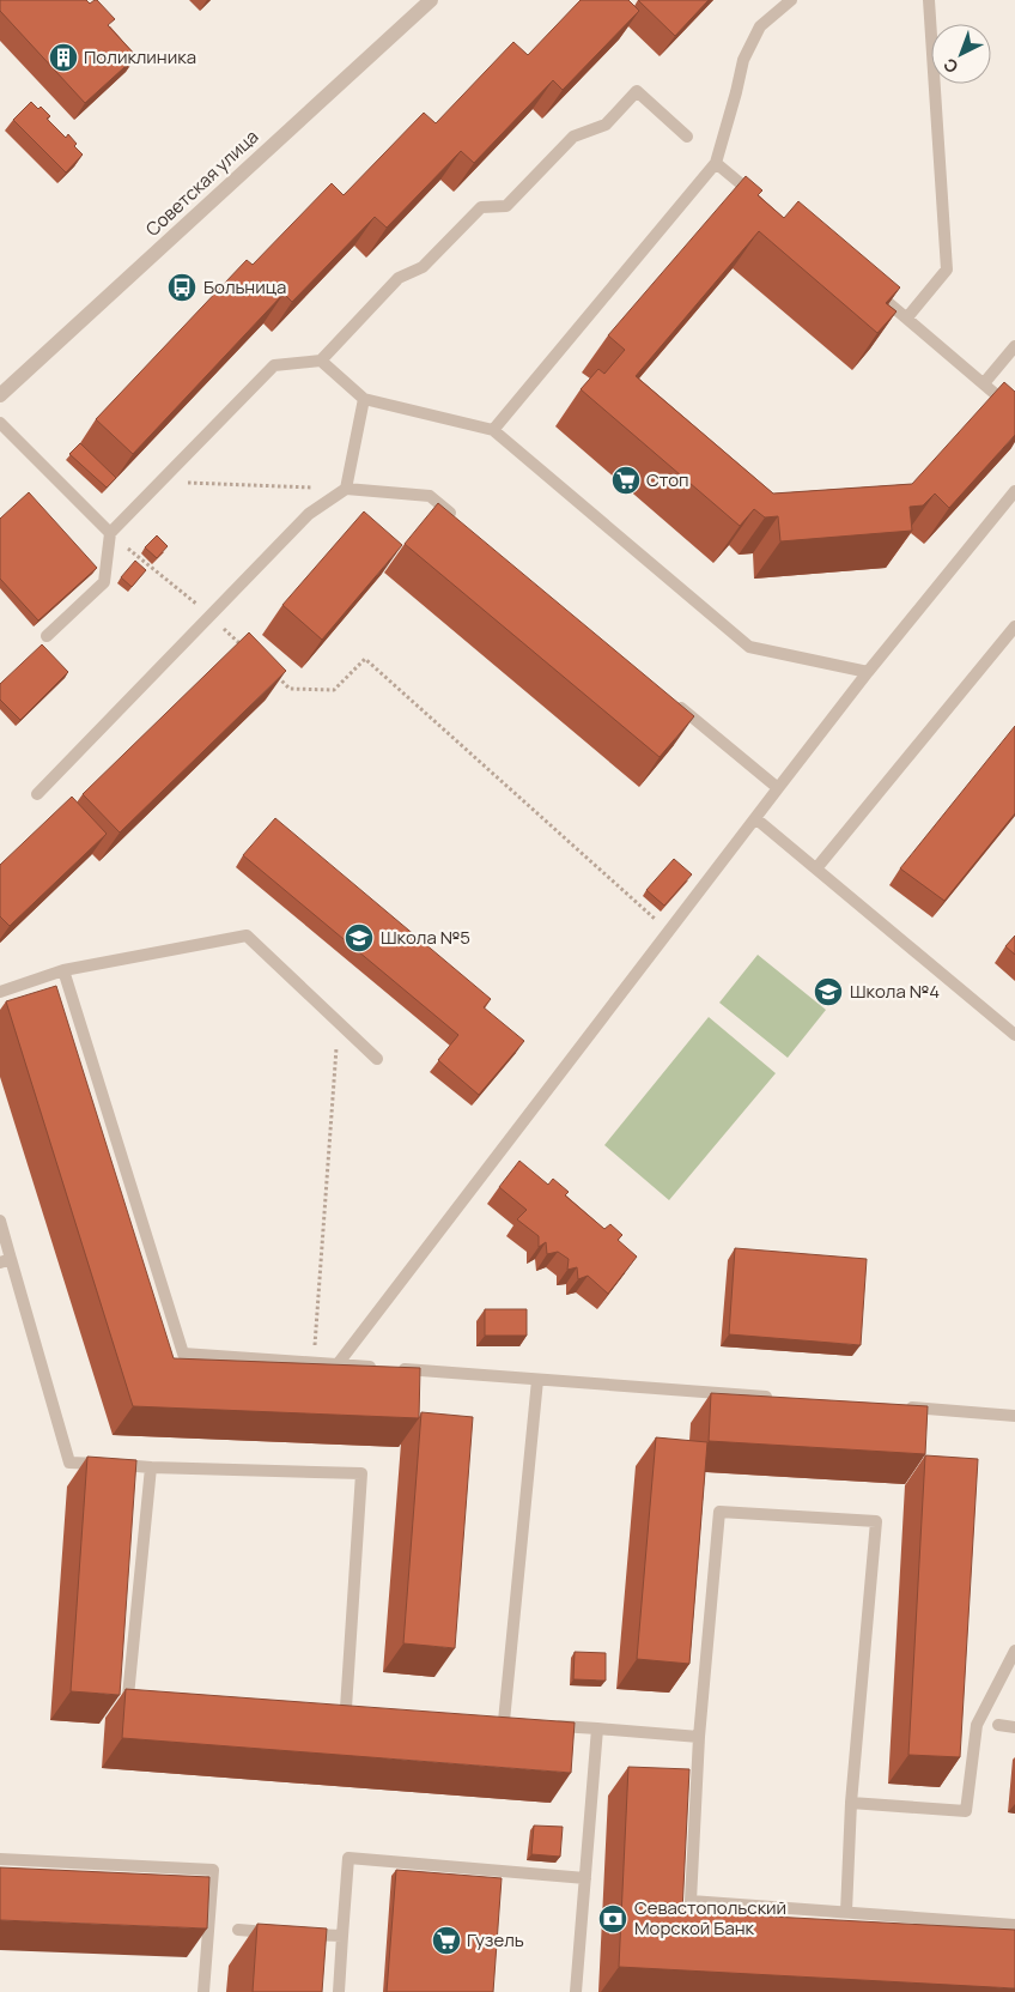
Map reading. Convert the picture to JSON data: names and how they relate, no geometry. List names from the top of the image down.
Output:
{
  "streets": {
    "street": ["Советская улица"]
  },
  "places": {
    "building": ["Поликлиника"],
    "bus stop": ["Больница"],
    "supermarket": ["Стоп", "Гузель"],
    "school or university": ["Школа №5", "Школа №4"],
    "bank": ["Севастопольский Морской Банк"]
  },
  "north": "bottom left"
}
